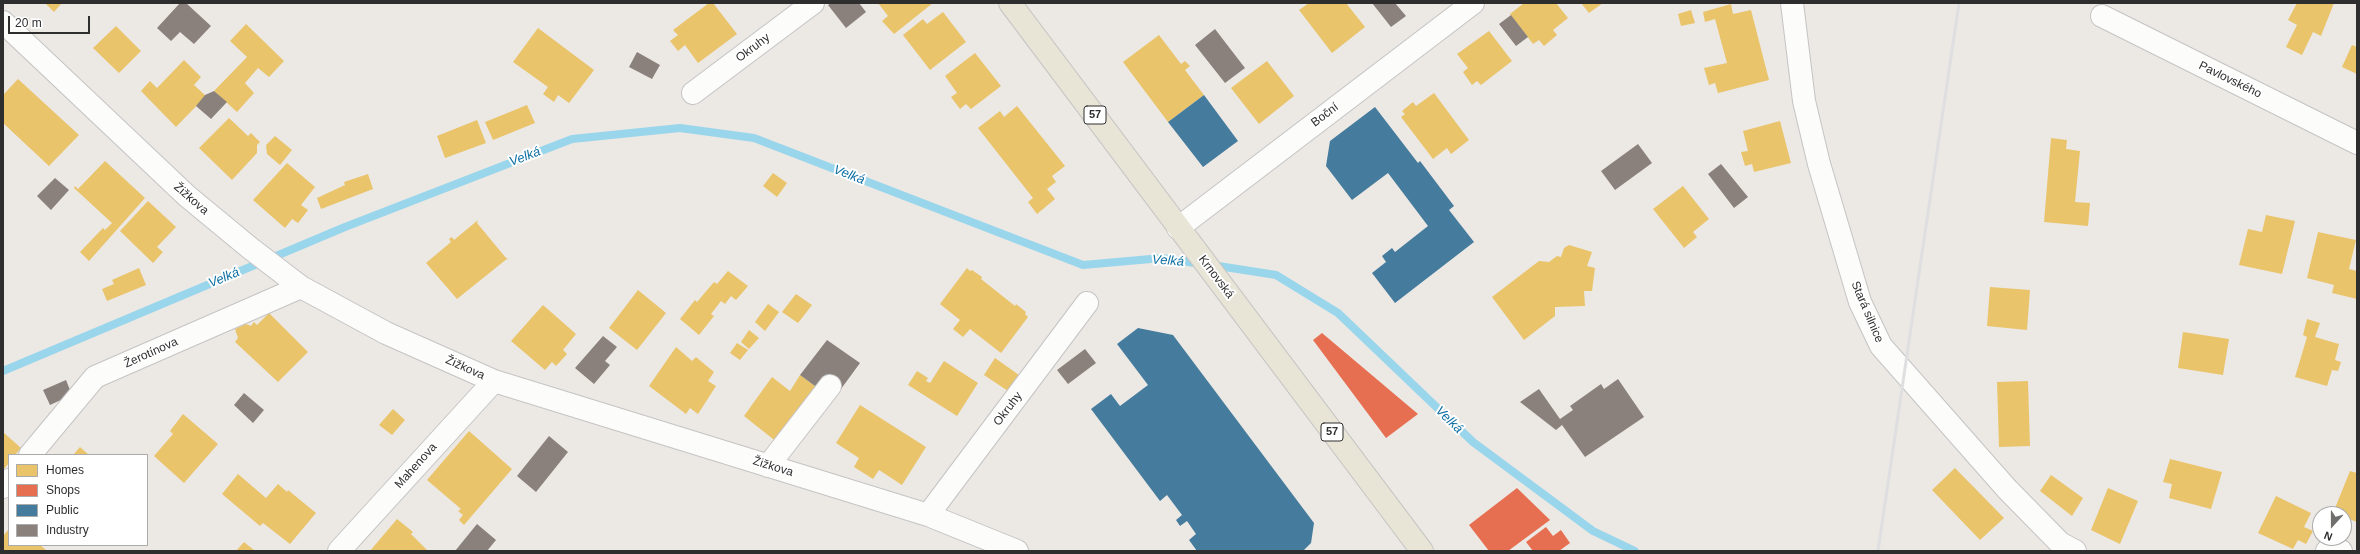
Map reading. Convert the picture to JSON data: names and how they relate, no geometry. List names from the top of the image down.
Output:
{
  "streets": {
    "main road": ["57", "Krnovská"],
    "street": [
      "Okruhy",
      "Pavlovského",
      "Boční",
      "Žižkova",
      "Stará silnice",
      "Žerotínova",
      "Mahenova"
    ]
  },
  "crossings": [
    ["Okruhy", "Žižkova"],
    ["Boční", "Krnovská"],
    ["Žižkova", "Žerotínova"],
    ["Žižkova", "Mahenova"]
  ],
  "water": ["Velká"],
  "legend": [
    "Homes",
    "Shops",
    "Public",
    "Industry"
  ],
  "scale_bar": "20 m",
  "north": "bottom"
}
